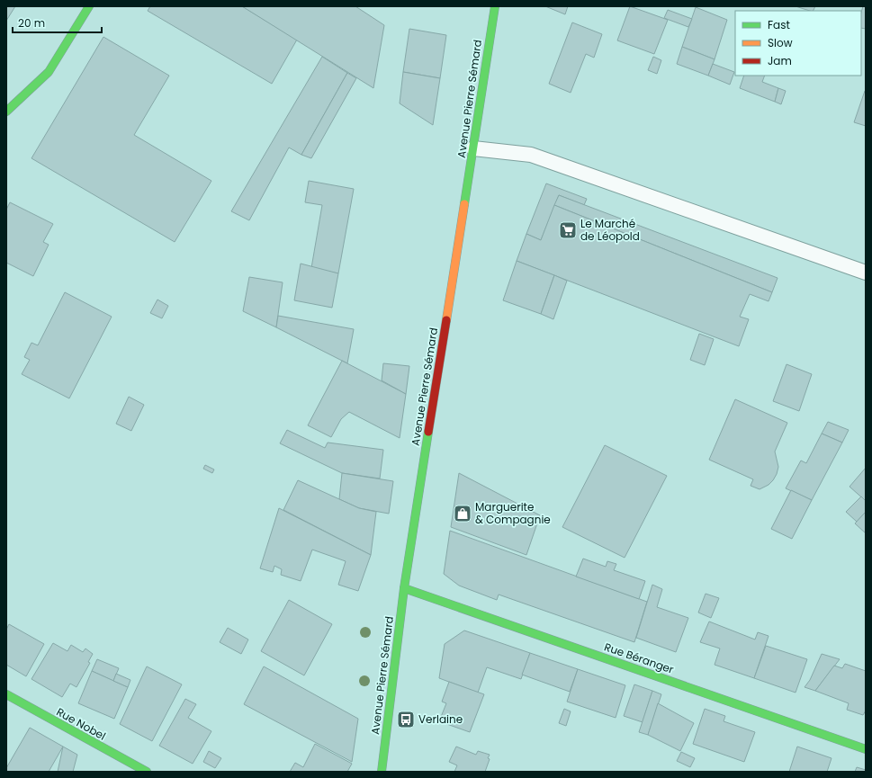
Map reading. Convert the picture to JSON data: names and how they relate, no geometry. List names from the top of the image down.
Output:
{
  "streets": {
    "street": ["Avenue Pierre Sémard", "Rue Béranger", "Rue Nobel"]
  },
  "crossings": [
    ["Avenue Pierre Sémard", "Rue Béranger"]
  ],
  "places": {
    "supermarket": ["Le Marché de Léopold"],
    "shop": ["Marguerite & Compagnie"],
    "bus stop": ["Verlaine"]
  },
  "legend": ["Fast", "Slow", "Jam"],
  "scale_bar": "20 m"
}
